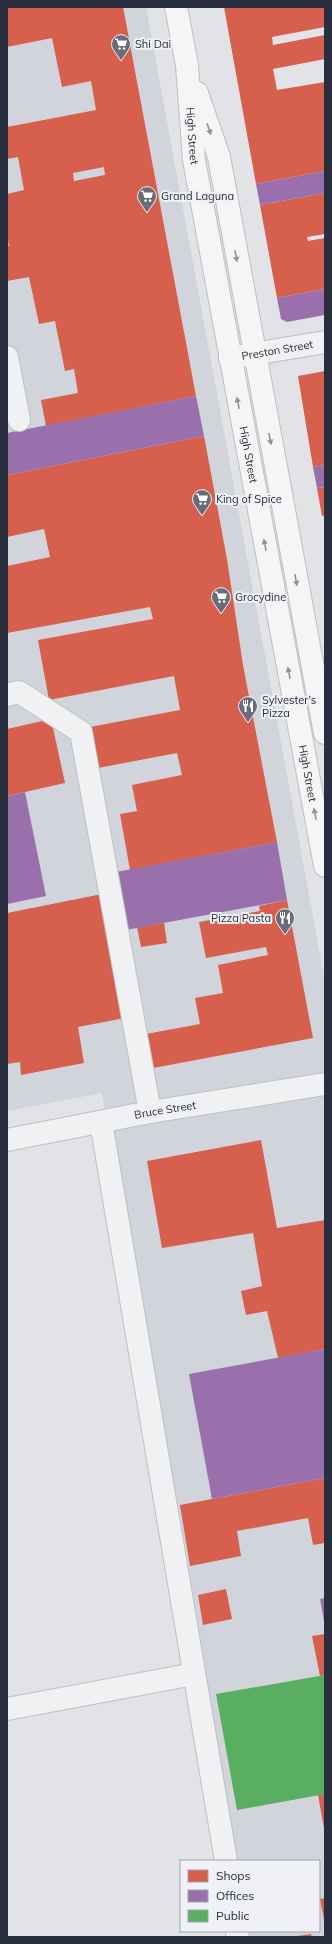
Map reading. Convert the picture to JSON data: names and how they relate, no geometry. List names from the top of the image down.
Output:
{
  "streets": {
    "main road": ["High Street"],
    "street": ["Preston Street", "Bruce Street"]
  },
  "crossings": [
    ["High Street", "Preston Street"]
  ],
  "places": {
    "supermarket": [
      "Shi Dai",
      "Grand Laguna",
      "King of Spice",
      "Grocydine"
    ],
    "restaurant": ["Sylvester’s Pizza", "Pizza Pasta"]
  },
  "legend": ["Shops", "Offices", "Public"]
}
